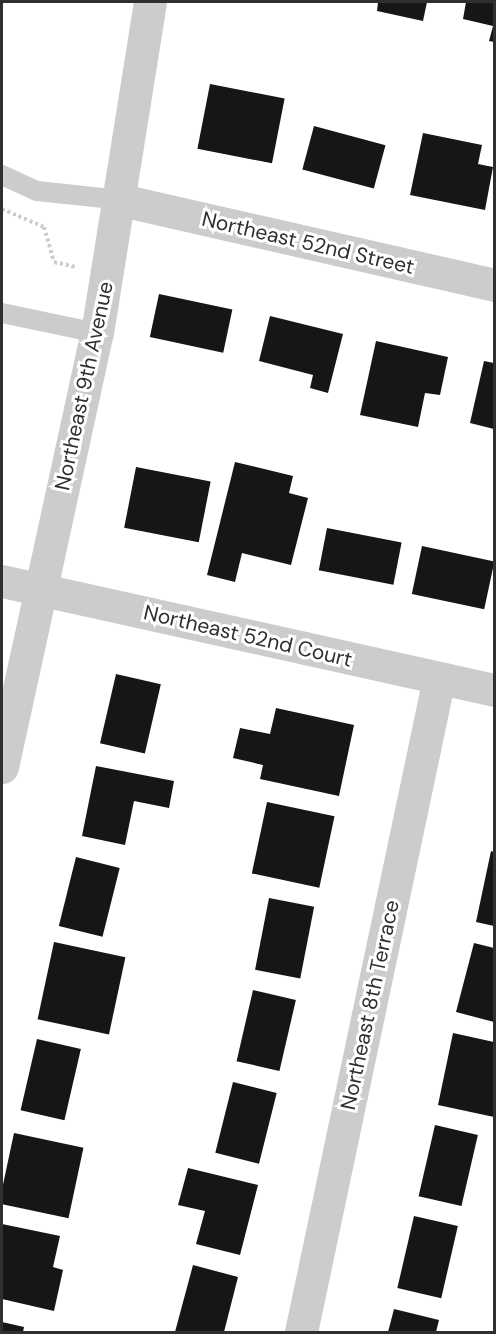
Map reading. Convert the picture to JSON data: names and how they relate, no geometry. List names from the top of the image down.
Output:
{
  "streets": {
    "street": [
      "Northeast 52nd Street",
      "Northeast 9th Avenue",
      "Northeast 52nd Court",
      "Northeast 8th Terrace"
    ]
  },
  "crossings": [
    ["Northeast 52nd Street", "Northeast 9th Avenue"],
    ["Northeast 9th Avenue", "Northeast 52nd Court"],
    ["Northeast 52nd Court", "Northeast 8th Terrace"]
  ]
}
